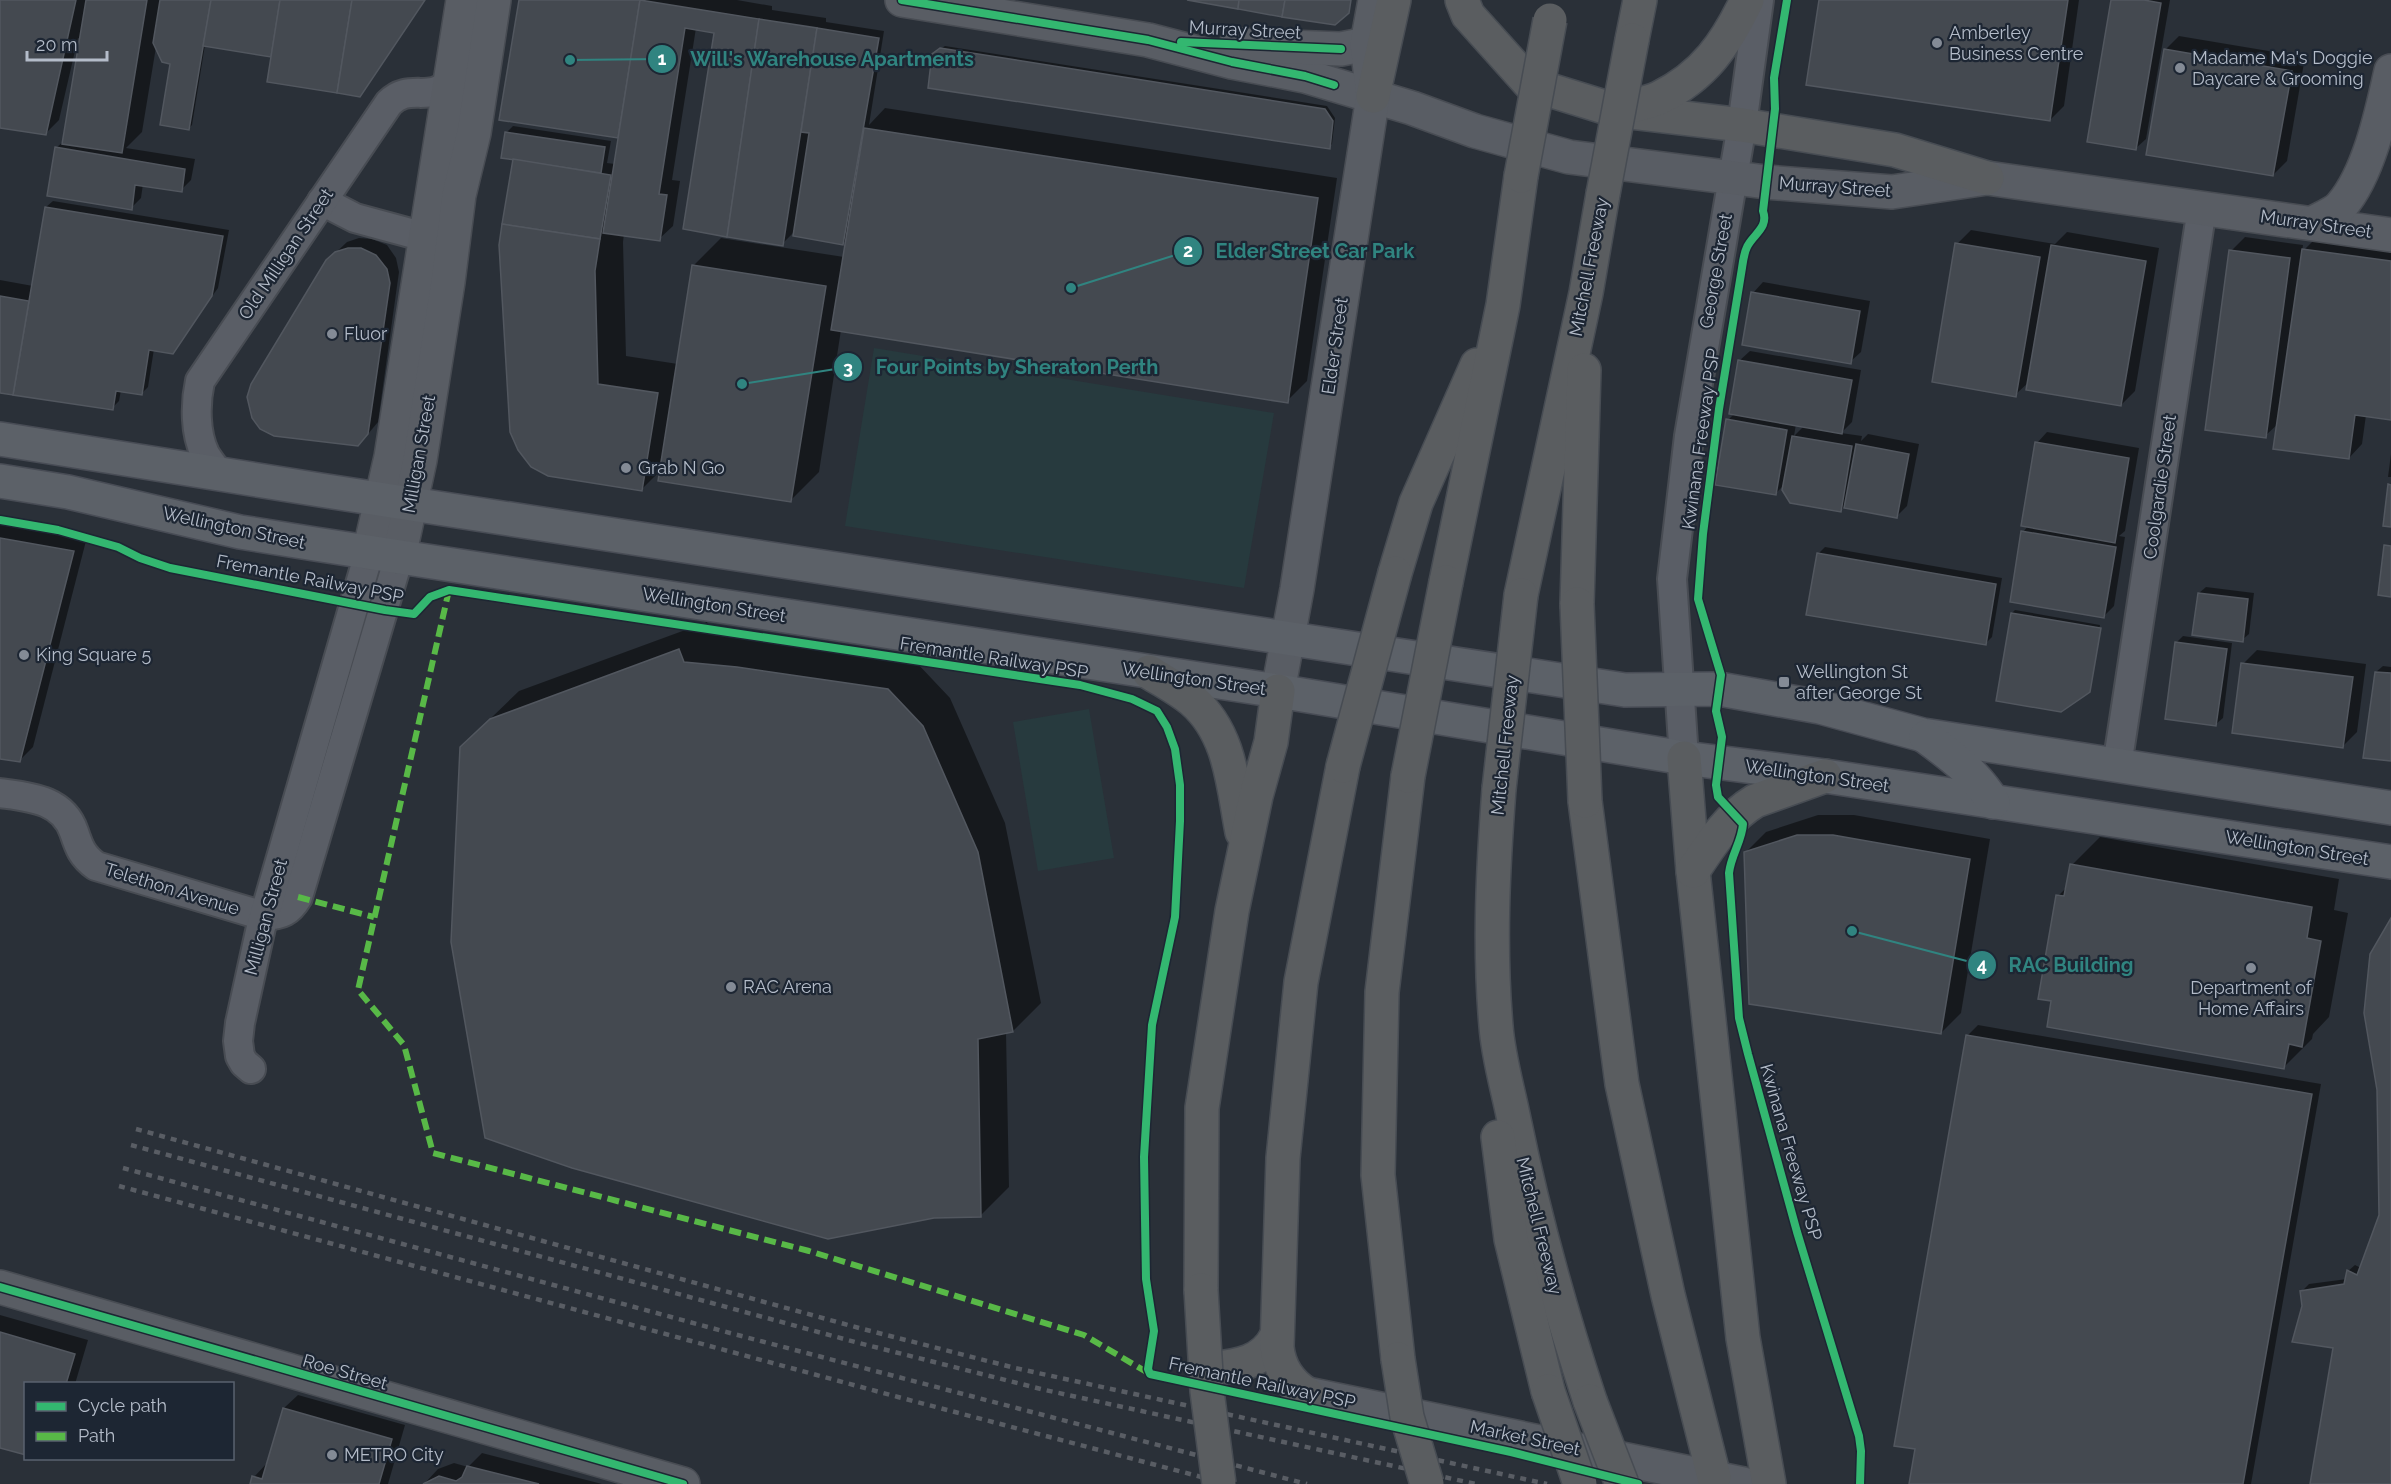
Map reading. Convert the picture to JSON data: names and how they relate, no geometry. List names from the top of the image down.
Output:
{
  "streets": {
    "highway": ["Mitchell Freeway"],
    "main road": [
      "Murray Street",
      "Elder Street",
      "Milligan Street",
      "Wellington Street",
      "Roe Street",
      "Market Street"
    ],
    "street": [
      "Old Milligan Street",
      "George Street",
      "Coolgardie Street",
      "Telethon Avenue"
    ],
    "cycle path": ["Kwinana Freeway PSP", "Fremantle Railway PSP"]
  },
  "crossings": [
    ["Murray Street", "George Street"],
    ["Murray Street", "Elder Street"],
    ["Murray Street", "Coolgardie Street"],
    ["Old Milligan Street", "Milligan Street"],
    ["George Street", "Wellington Street"],
    ["Elder Street", "Wellington Street"],
    ["Milligan Street", "Wellington Street"],
    ["Milligan Street", "Telethon Avenue"]
  ],
  "places": {
    "other": [
      "Amberley Business Centre",
      "Will's Warehouse Apartments",
      "Madame Ma's Doggie Daycare & Grooming",
      "Elder Street Car Park",
      "Fluor",
      "Four Points by Sheraton Perth",
      "Grab N Go",
      "King Square 5",
      "RAC Building",
      "Department of Home Affairs",
      "RAC Arena",
      "METRO City"
    ],
    "transit": ["Wellington St after George St"]
  },
  "legend": ["Cycle path", "Path"],
  "scale_bar": "20 m"
}
